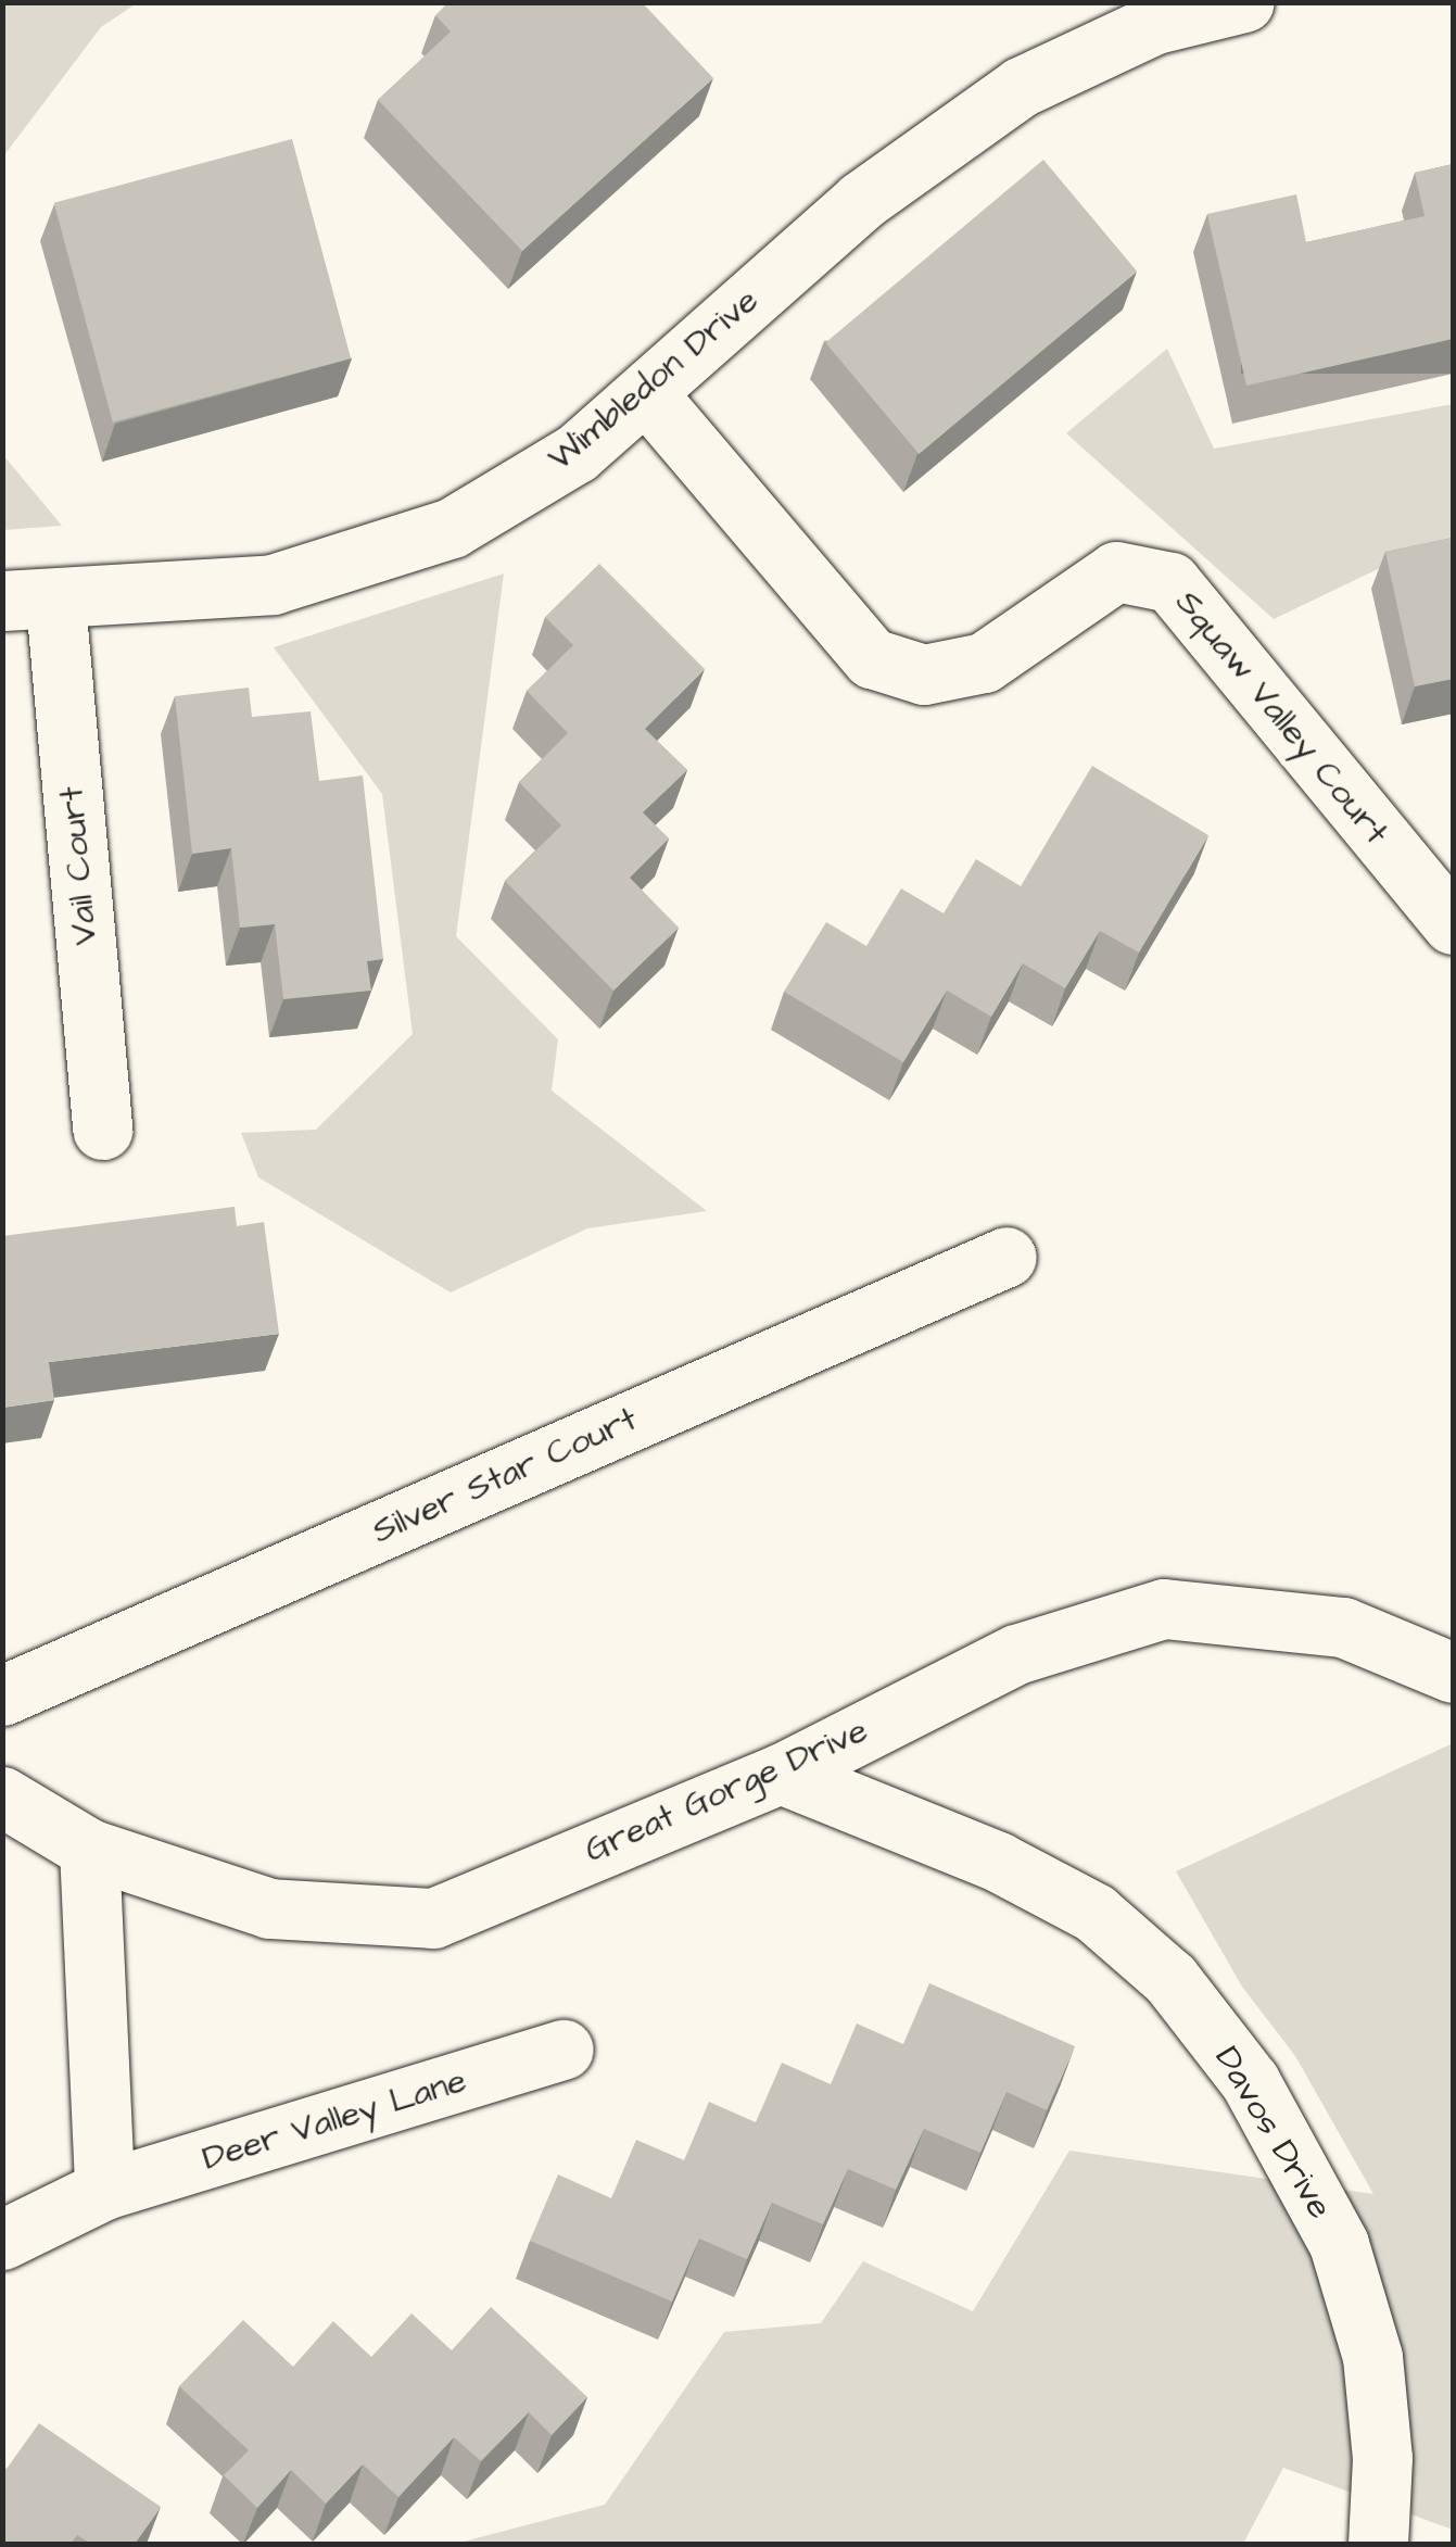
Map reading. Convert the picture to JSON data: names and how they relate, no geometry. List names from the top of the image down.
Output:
{
  "streets": {
    "street": [
      "Wimbledon Drive",
      "Squaw Valley Court",
      "Vail Court",
      "Silver Star Court",
      "Great Gorge Drive",
      "Deer Valley Lane",
      "Davos Drive"
    ]
  },
  "crossings": [
    ["Wimbledon Drive", "Squaw Valley Court"],
    ["Wimbledon Drive", "Vail Court"],
    ["Great Gorge Drive", "Davos Drive"]
  ]
}
